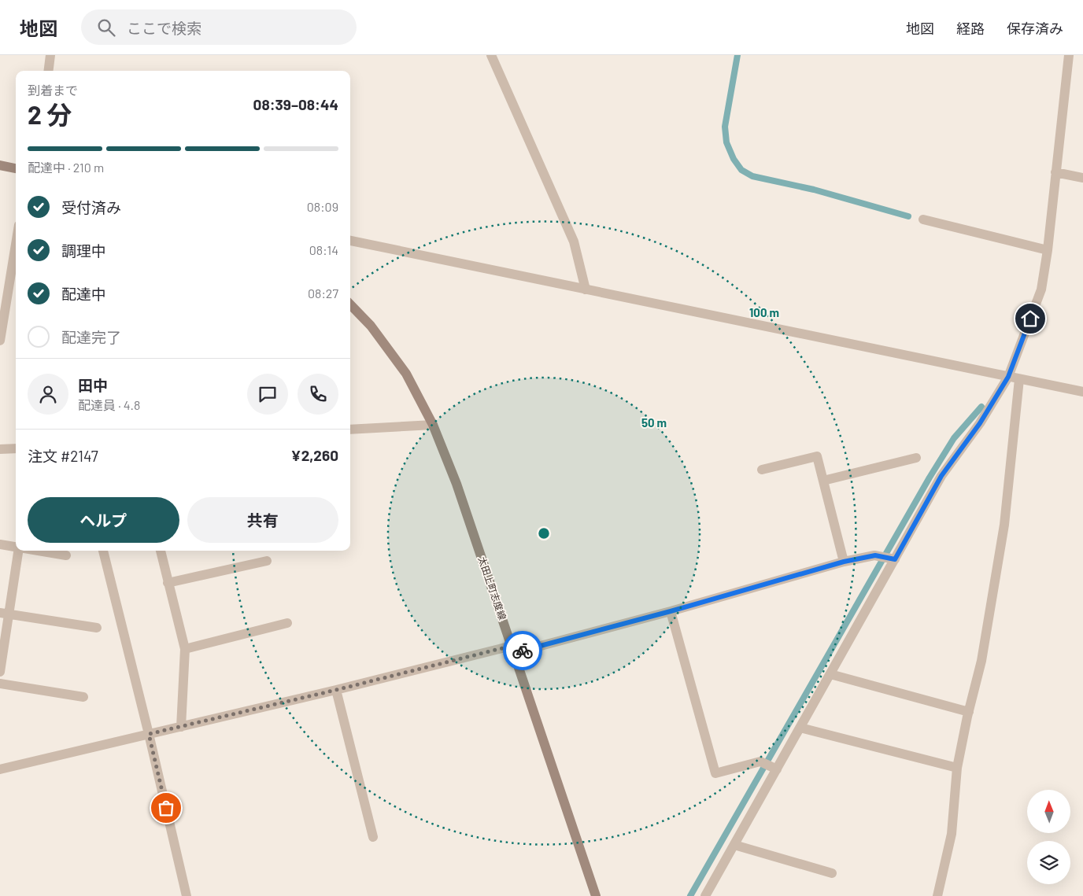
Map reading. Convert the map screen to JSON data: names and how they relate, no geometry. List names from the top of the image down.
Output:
{
  "streets": {
    "main road": ["太田上町志度線"]
  },
  "north": "top",
  "page": {
    "header": "地図",
    "search": "ここで検索",
    "nav": ["地図", "経路", "保存済み"],
    "heading": ["2 分", "到着まで", "08:39–08:44"],
    "panel": [
      "田中",
      "配達員 · 4.8",
      "注文 #2147",
      "¥2,260"
    ],
    "bar": "配達中 · 210 m",
    "list": [
      ["受付済み", "08:09"],
      ["調理中", "08:14"],
      ["配達中", "08:27"],
      "配達完了"
    ],
    "buttons": ["ヘルプ", "共有"]
  },
  "rings": ["100 m", "50 m"]
}
